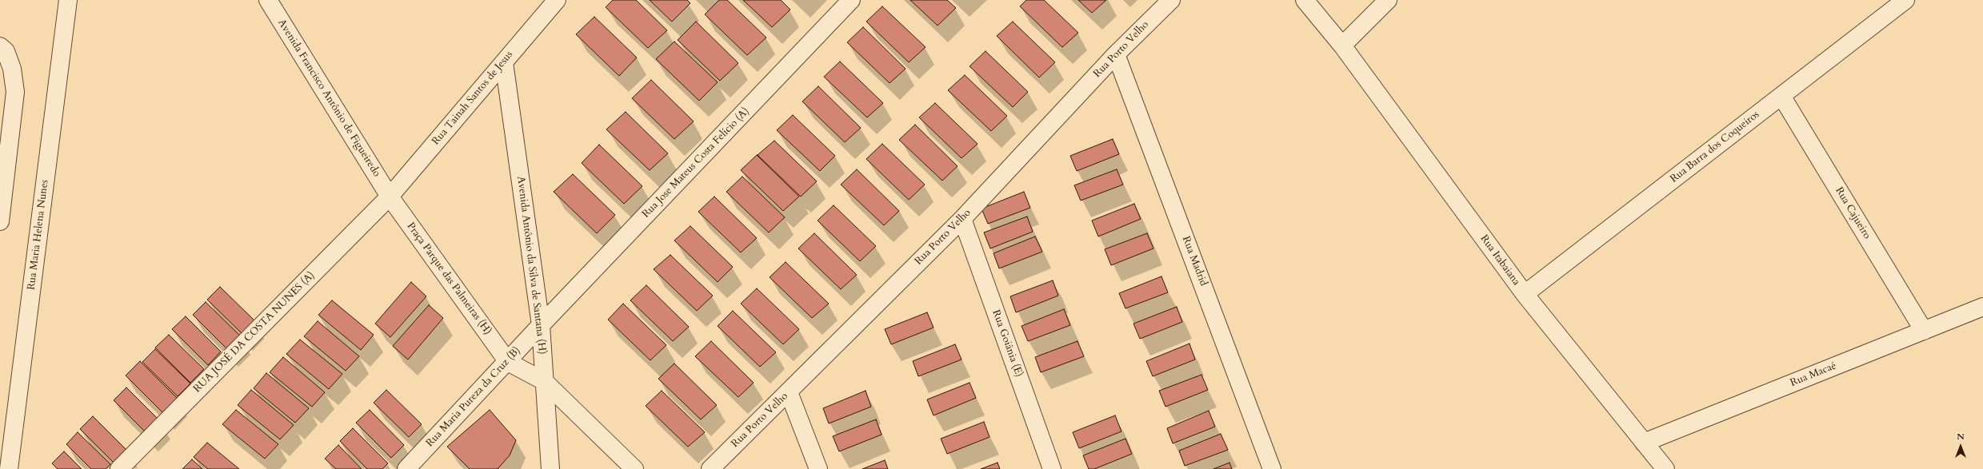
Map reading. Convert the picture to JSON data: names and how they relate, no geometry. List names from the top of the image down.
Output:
{
  "streets": {
    "street": [
      "Rua Porto Velho",
      "Avenida Francisco Antônio de Figueiredo",
      "Rua Tainah Santos de Jesus",
      "Rua Barra dos Coqueiros",
      "Rua Jose Mateus Costa Felício (A)",
      "Rua Cajueiro",
      "Rua Maria Helena Nunes",
      "Rua Itabaiana",
      "Rua Madrid",
      "Avenida Antônio da Silva de Santana (H)",
      "Praça Parque das Palmeiras (H)",
      "RUA JOSÉ DA COSTA NUNES (A)",
      "Rua Goiânia (E)",
      "Rua Macaé",
      "Rua Maria Pureza da Cruz (B)"
    ]
  },
  "crossings": [
    ["Rua Porto Velho", "Rua Madrid"],
    ["Rua Porto Velho", "Rua Goiânia (E)"],
    ["Avenida Francisco Antônio de Figueiredo", "Rua Tainah Santos de Jesus"],
    ["Avenida Francisco Antônio de Figueiredo", "Praça Parque das Palmeiras (H)"],
    ["Avenida Francisco Antônio de Figueiredo", "RUA JOSÉ DA COSTA NUNES (A)"],
    ["Rua Tainah Santos de Jesus", "Avenida Antônio da Silva de Santana (H)"],
    ["Rua Tainah Santos de Jesus", "Praça Parque das Palmeiras (H)"],
    ["Rua Tainah Santos de Jesus", "RUA JOSÉ DA COSTA NUNES (A)"],
    ["Rua Barra dos Coqueiros", "Rua Cajueiro"],
    ["Rua Barra dos Coqueiros", "Rua Itabaiana"],
    ["Rua Jose Mateus Costa Felício (A)", "Avenida Antônio da Silva de Santana (H)"],
    ["Rua Jose Mateus Costa Felício (A)", "Rua Maria Pureza da Cruz (B)"],
    ["Rua Cajueiro", "Rua Macaé"],
    ["Rua Itabaiana", "Rua Macaé"],
    ["Avenida Antônio da Silva de Santana (H)", "Rua Maria Pureza da Cruz (B)"],
    ["Praça Parque das Palmeiras (H)", "RUA JOSÉ DA COSTA NUNES (A)"],
    ["Praça Parque das Palmeiras (H)", "Rua Maria Pureza da Cruz (B)"]
  ],
  "north": "top"
}
